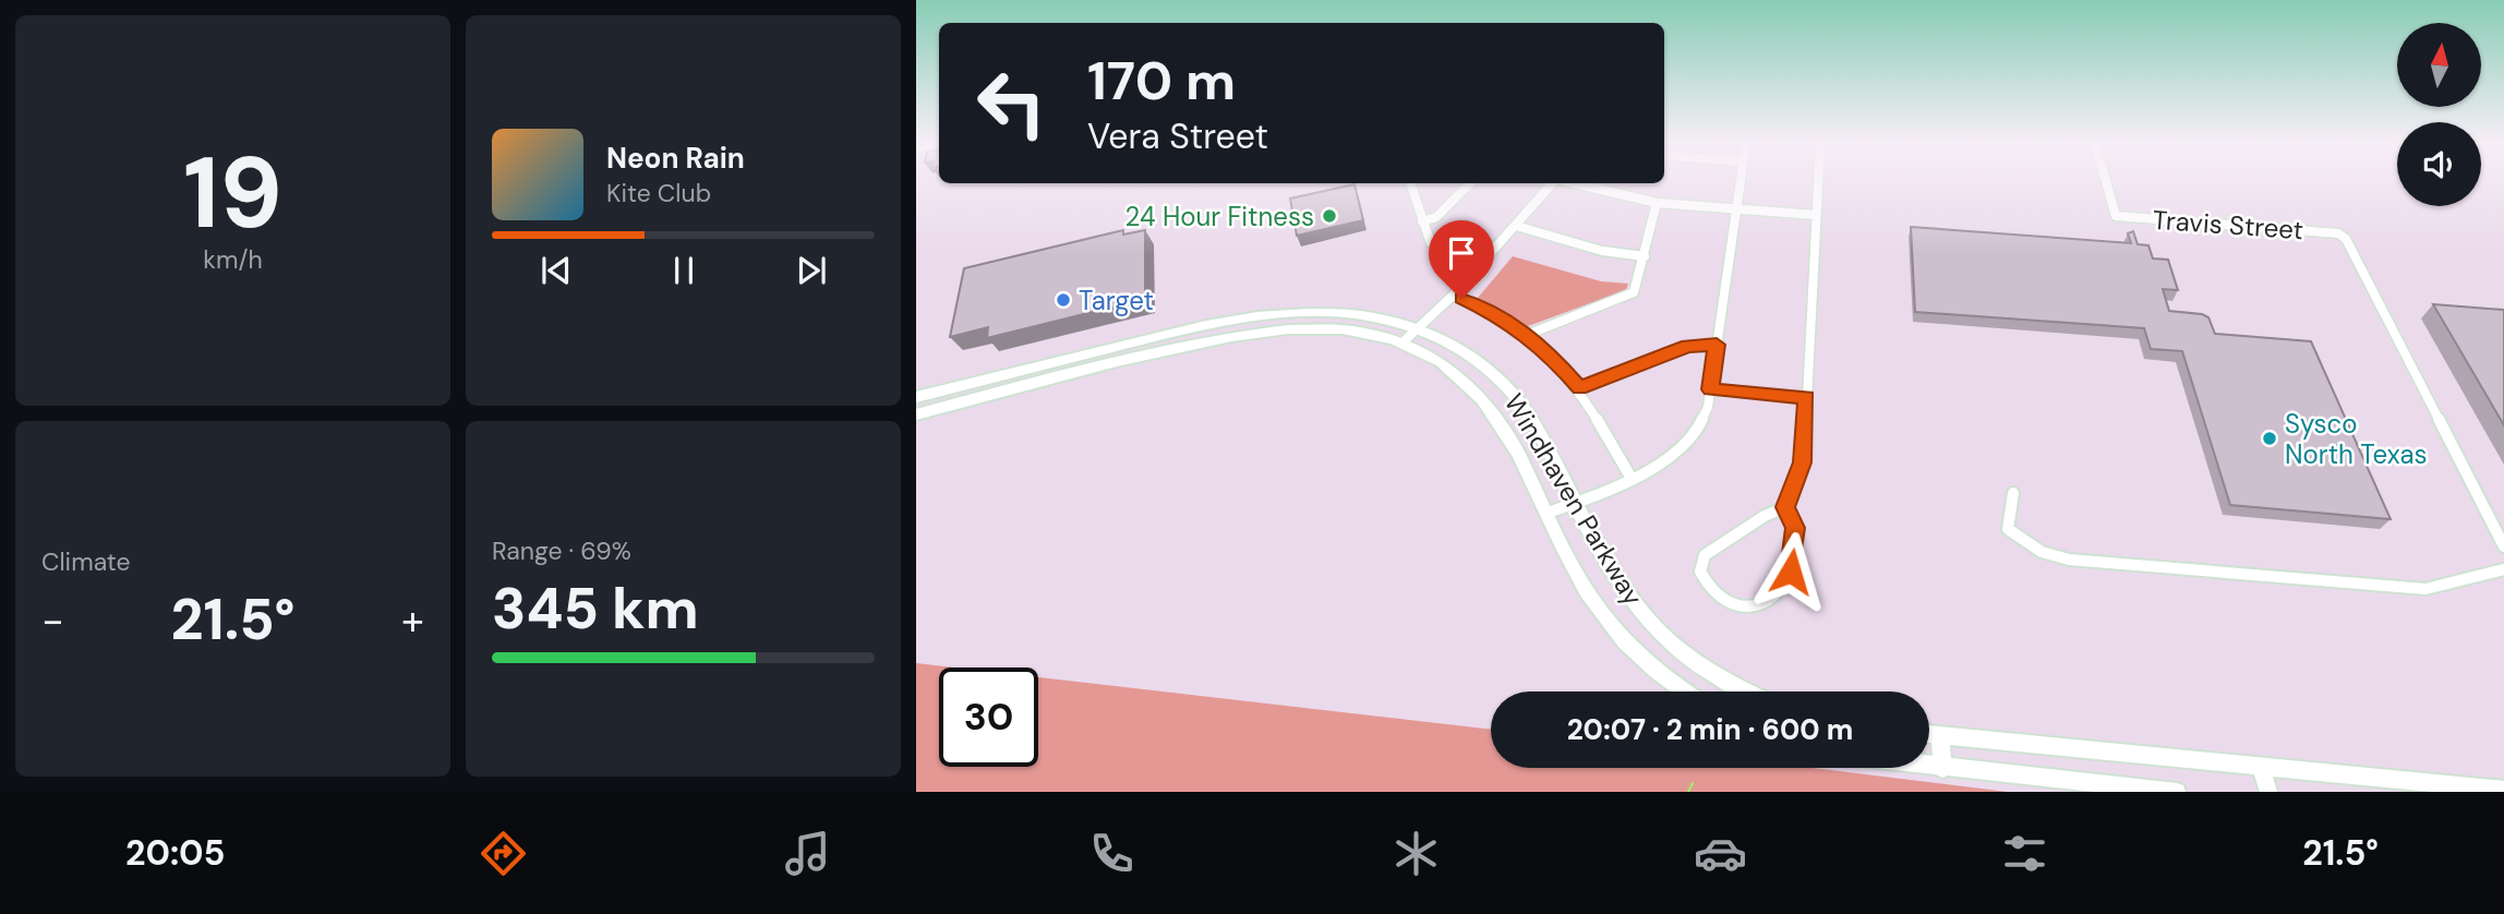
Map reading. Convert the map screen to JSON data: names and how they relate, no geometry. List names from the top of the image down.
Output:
{
  "streets": {
    "main road": ["Windhaven Parkway"],
    "street": ["Travis Street"]
  },
  "places": ["24 Hour Fitness", "Target", "Sysco North Texas"],
  "north": "top",
  "page": {
    "tile": [
      ["19", "km/h"],
      "Climate",
      ["Range · 69%", "345 km"]
    ],
    "turn": ["170 m", "Vera Street"],
    "song": ["Neon Rain", "Kite Club"],
    "heat": ["−", "21.5°", "+"],
    "limit": "30",
    "trip": "20:07 · 2 min · 600 m",
    "tabs": ["20:05", "21.5°"]
  }
}
